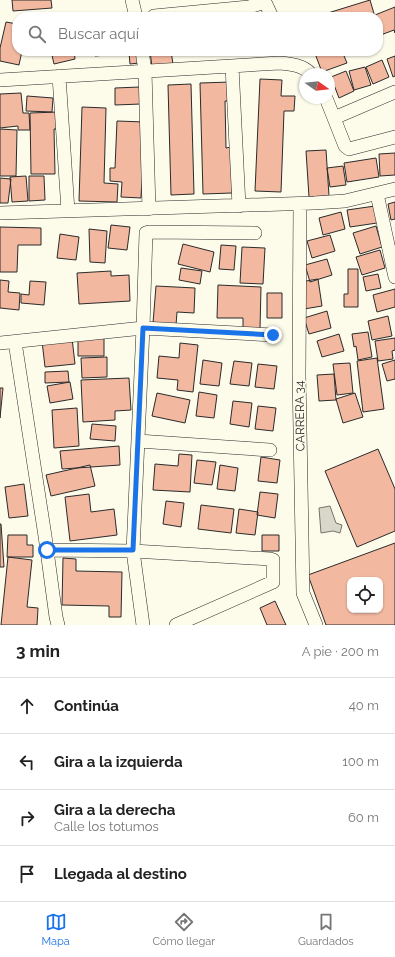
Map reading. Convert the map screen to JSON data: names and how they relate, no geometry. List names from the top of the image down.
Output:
{
  "streets": {
    "street": ["CARRERA 34"]
  },
  "north": "right",
  "page": {
    "search": "Buscar aquí",
    "heading": ["3 min", "A pie · 200 m"],
    "list": [
      ["Continúa", "40 m"],
      ["Gira a la izquierda", "100 m"],
      ["Gira a la derecha", "Calle los totumos", "60 m"],
      "Llegada al destino"
    ],
    "nav": ["Mapa", "Cómo llegar", "Guardados"]
  }
}
